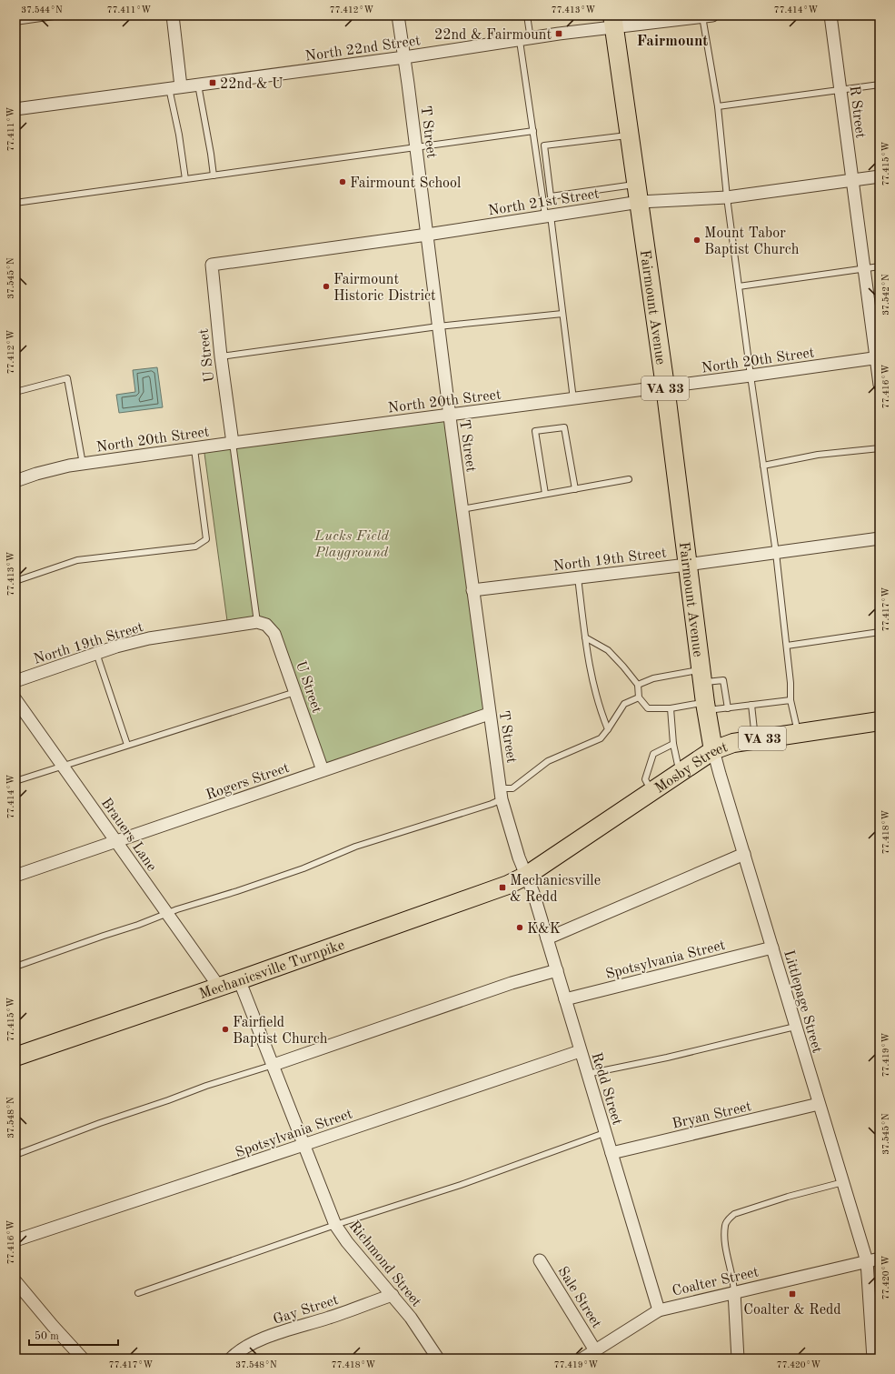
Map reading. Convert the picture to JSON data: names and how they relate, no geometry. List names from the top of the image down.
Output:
{
  "streets": {
    "main road": [
      "Fairmount Avenue",
      "VA 33",
      "Mosby Street",
      "Mechanicsville Turnpike"
    ],
    "street": [
      "North 22nd Street",
      "R Street",
      "T Street",
      "North 21st Street",
      "U Street",
      "North 20th Street",
      "North 19th Street",
      "Rogers Street",
      "Brauers Lane",
      "Spotsylvania Street",
      "Littlepage Street",
      "Redd Street",
      "Bryan Street",
      "Richmond Street",
      "Coalter Street",
      "Sale Street",
      "Gay Street"
    ]
  },
  "crossings": [
    ["North 22nd Street", "T Street"],
    ["North 22nd Street", "Fairmount Avenue"],
    ["R Street", "North 21st Street"],
    ["R Street", "North 20th Street"],
    ["T Street", "North 21st Street"],
    ["T Street", "North 20th Street"],
    ["T Street", "North 19th Street"],
    ["T Street", "Mosby Street"],
    ["T Street", "Rogers Street"],
    ["T Street", "Mechanicsville Turnpike"],
    ["T Street", "Redd Street"],
    ["North 21st Street", "Fairmount Avenue"],
    ["North 21st Street", "U Street"],
    ["Fairmount Avenue", "North 20th Street"],
    ["Fairmount Avenue", "North 19th Street"],
    ["Fairmount Avenue", "Mosby Street"],
    ["Fairmount Avenue", "Littlepage Street"],
    ["U Street", "North 20th Street"],
    ["U Street", "North 19th Street"],
    ["U Street", "Rogers Street"],
    ["Mosby Street", "Mechanicsville Turnpike"],
    ["Mosby Street", "Littlepage Street"],
    ["Mosby Street", "Redd Street"],
    ["Rogers Street", "Brauers Lane"],
    ["Brauers Lane", "Mechanicsville Turnpike"],
    ["Spotsylvania Street", "Littlepage Street"],
    ["Spotsylvania Street", "Redd Street"],
    ["Spotsylvania Street", "Richmond Street"],
    ["Mechanicsville Turnpike", "Redd Street"],
    ["Mechanicsville Turnpike", "Richmond Street"],
    ["Littlepage Street", "Bryan Street"],
    ["Littlepage Street", "Coalter Street"],
    ["Redd Street", "Bryan Street"],
    ["Redd Street", "Coalter Street"],
    ["Richmond Street", "Gay Street"],
    ["Coalter Street", "Sale Street"]
  ],
  "districts": ["Fairmount"],
  "parks": ["Lucks Field Playground"],
  "places": {
    "transit": [
      "22nd & Fairmount",
      "22nd & U",
      "Mechanicsville & Redd",
      "Coalter & Redd"
    ],
    "other": [
      "Fairmount School",
      "Mount Tabor Baptist Church",
      "Fairmount Historic District",
      "K&K",
      "Fairfield Baptist Church"
    ]
  },
  "scale_bar": "50 m",
  "coordinates": [
    "37.544°N",
    "77.411°W",
    "77.412°W",
    "77.413°W",
    "77.414°W",
    "77.415°W",
    "37.545°N",
    "37.542°N",
    "77.416°W",
    "77.417°W",
    "77.418°W",
    "77.419°W",
    "37.548°N",
    "77.420°W"
  ]
}
